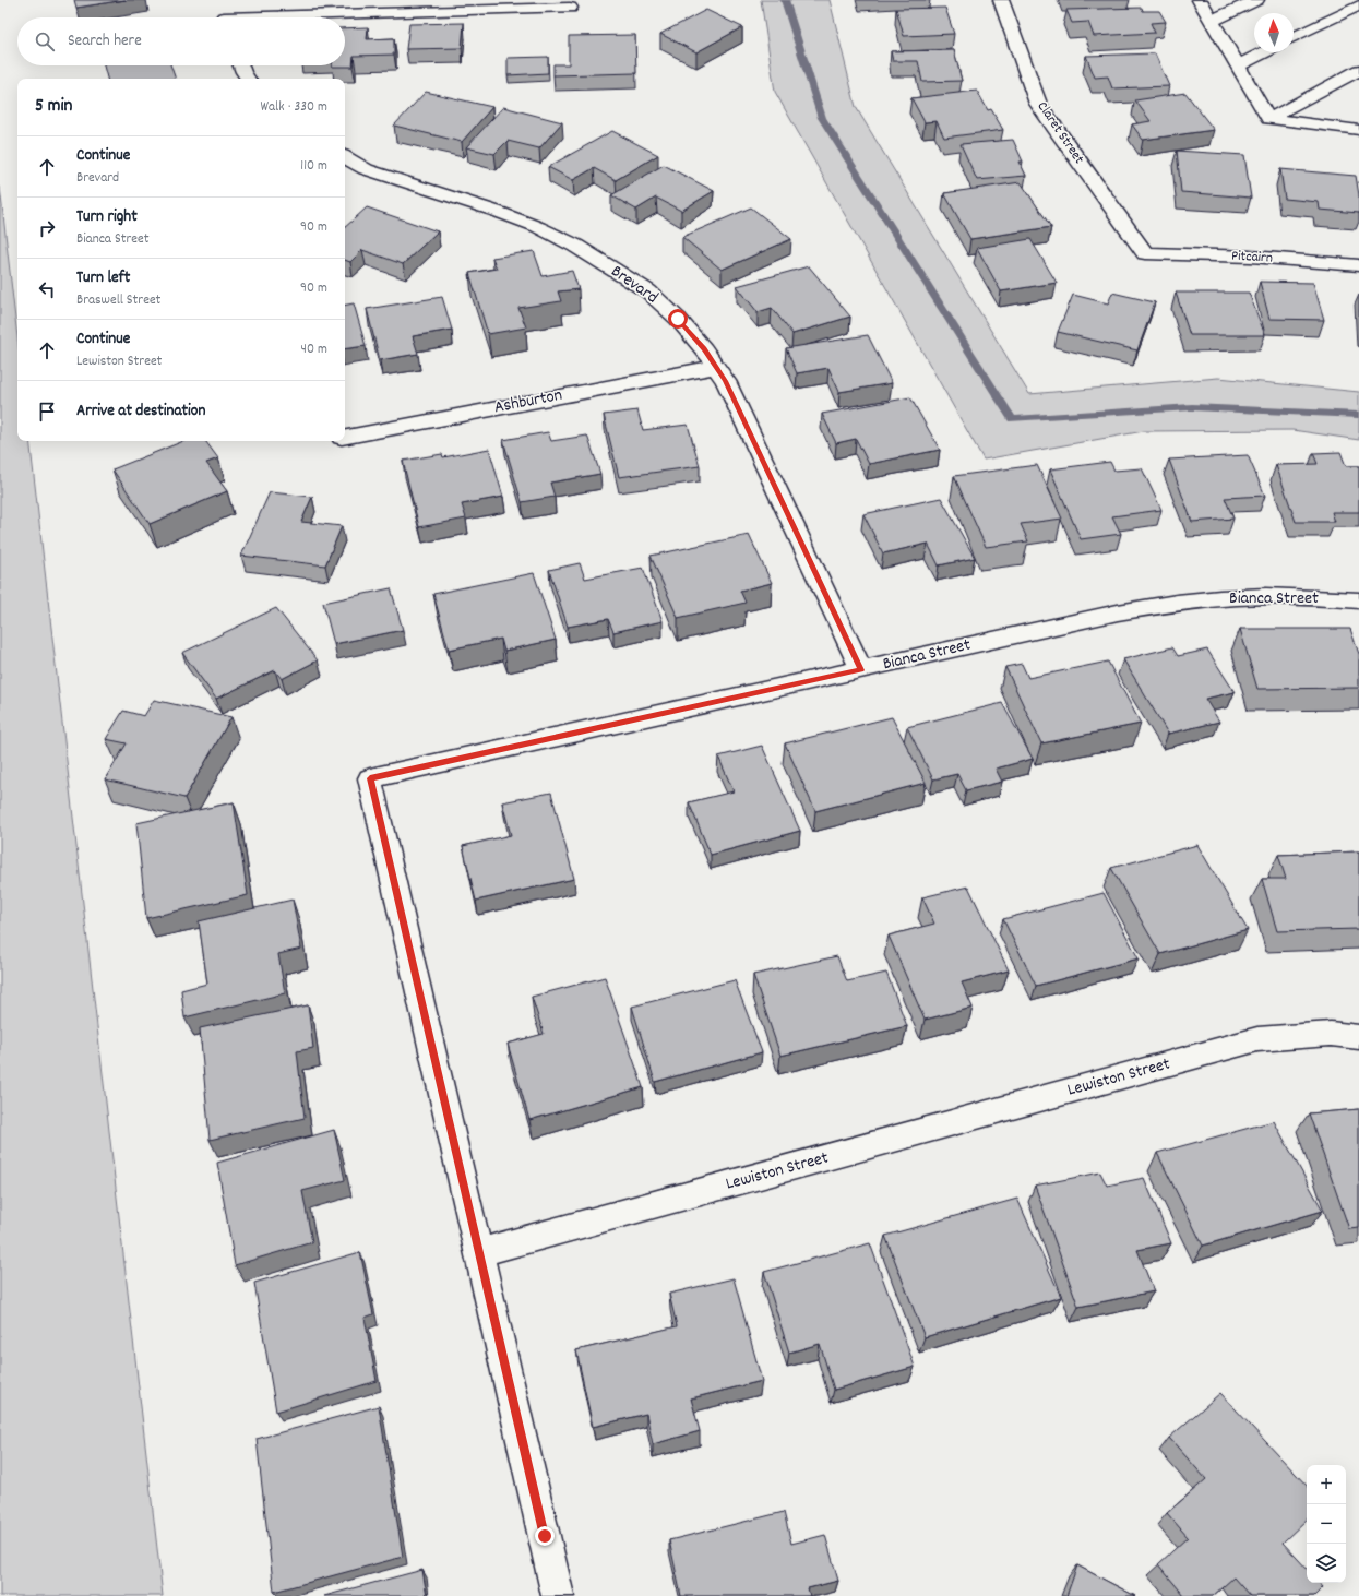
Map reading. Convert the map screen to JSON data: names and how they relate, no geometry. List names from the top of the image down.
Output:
{
  "streets": {
    "street": [
      "Claret Street",
      "Pitcairn",
      "Brevard",
      "Ashburton",
      "Bianca Street",
      "Lewiston Street"
    ]
  },
  "crossings": [
    ["Claret Street", "Pitcairn"],
    ["Brevard", "Ashburton"],
    ["Brevard", "Bianca Street"],
    ["Bianca Street", "Lewiston Street"]
  ],
  "north": "top",
  "page": {
    "search": "Search here",
    "heading": ["5 min", "Walk · 330 m"],
    "list": [
      ["Continue", "Brevard", "110 m"],
      ["Turn right", "Bianca Street", "90 m"],
      ["Turn left", "Braswell Street", "90 m"],
      ["Continue", "Lewiston Street", "40 m"],
      "Arrive at destination"
    ],
    "map_buttons": ["+", "−"]
  }
}
